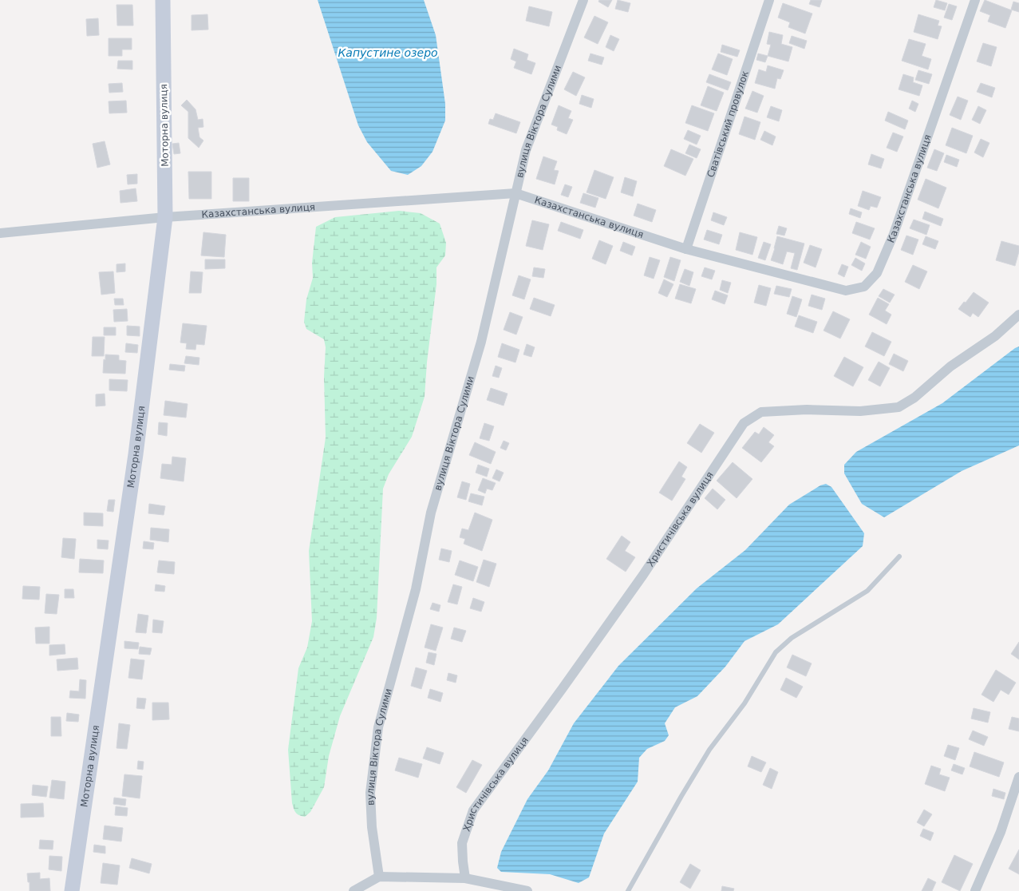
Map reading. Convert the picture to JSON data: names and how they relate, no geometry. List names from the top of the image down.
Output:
{
  "streets": {
    "street": [
      "вулиця Віктора Сулими",
      "Сватівський провулок",
      "Моторна вулиця",
      "Казахстанська вулиця",
      "Христичівська вулиця"
    ]
  },
  "crossings": [
    ["вулиця Віктора Сулими", "Казахстанська вулиця"],
    ["Сватівський провулок", "Казахстанська вулиця"],
    ["Моторна вулиця", "Казахстанська вулиця"]
  ],
  "water": ["Капустине озеро"]
}
